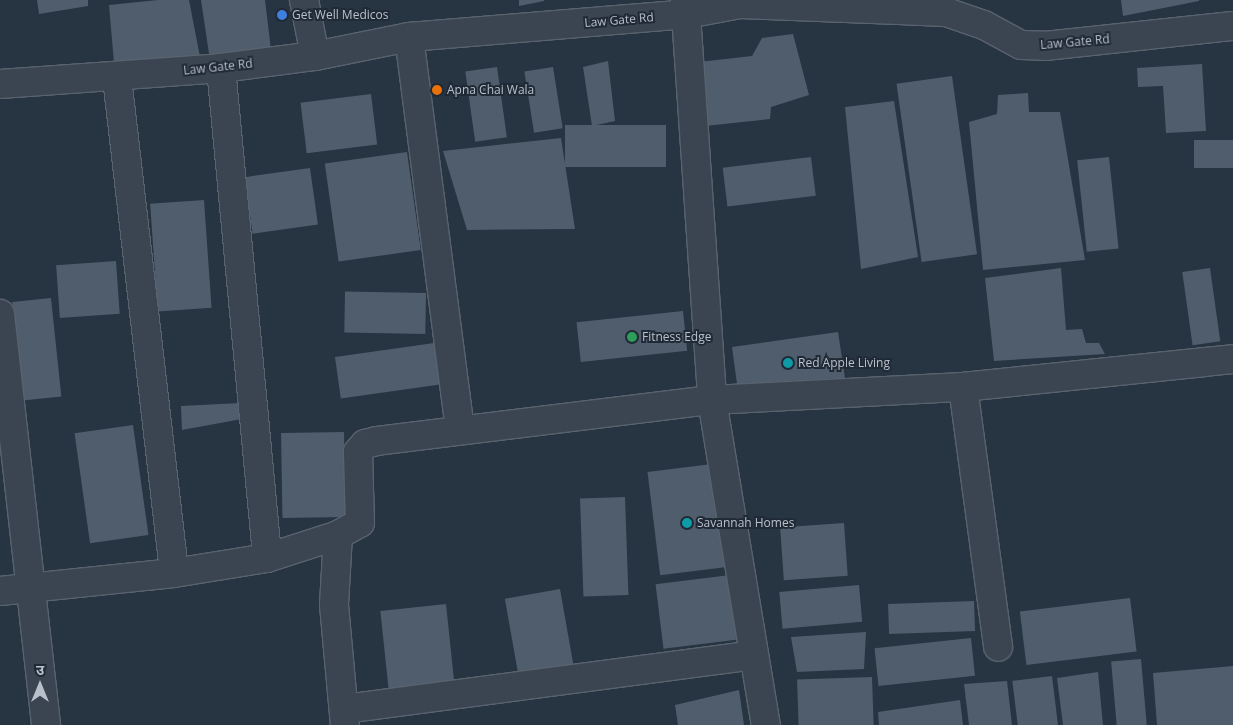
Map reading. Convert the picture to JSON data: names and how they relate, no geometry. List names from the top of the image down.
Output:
{
  "streets": {
    "street": ["Law Gate Rd"]
  },
  "places": [
    "Get Well Medicos",
    "Apna Chai Wala",
    "Fitness Edge",
    "Red Apple Living",
    "Savannah Homes"
  ],
  "north": "top"
}
